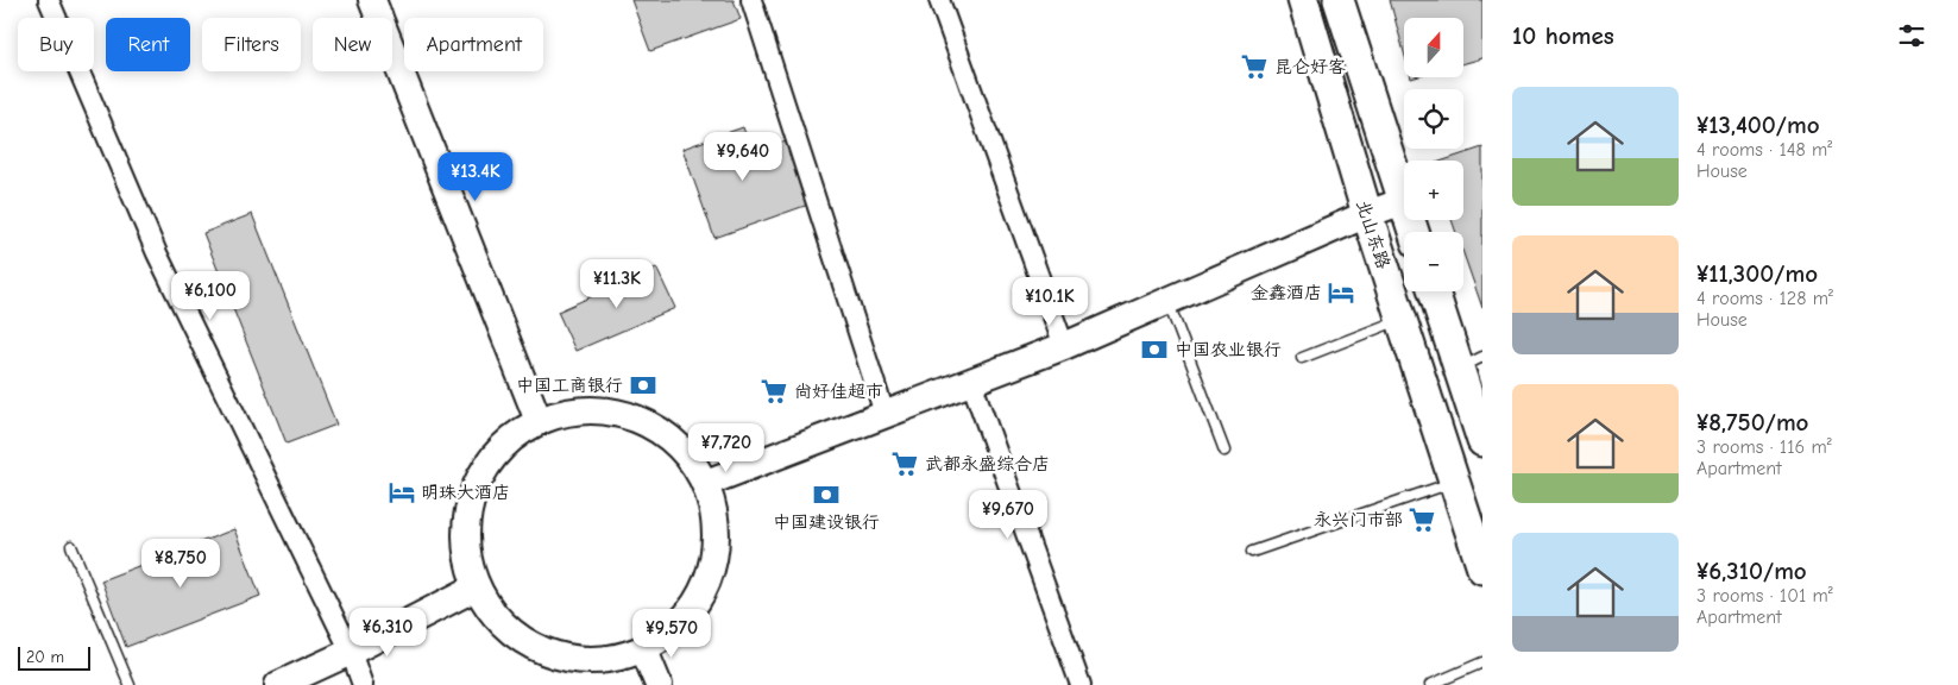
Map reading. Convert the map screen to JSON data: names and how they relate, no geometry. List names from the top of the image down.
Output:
{
  "streets": {
    "main road": ["北山东路"]
  },
  "places": {
    "supermarket": [
      "昆仑好客",
      "尚好佳超市",
      "武都永盛综合店",
      "永兴门市部"
    ],
    "hotel": ["金鑫酒店", "明珠大酒店"],
    "bank": ["中国农业银行", "中国工商银行", "中国建设银行"]
  },
  "scale_bar": "20 m",
  "north": "top",
  "page": {
    "heading": "10 homes",
    "map_buttons": ["+", "−"],
    "chip": [
      "Buy",
      "Rent",
      "Filters",
      "New",
      "Apartment"
    ],
    "list": [
      {
        "name": "¥13,400/mo",
        "note": "4 rooms · 148 m² · House"
      },
      {
        "name": "¥11,300/mo",
        "note": "4 rooms · 128 m² · House"
      },
      {
        "name": "¥8,750/mo",
        "note": "3 rooms · 116 m² · Apartment"
      },
      {
        "name": "¥6,310/mo",
        "note": "3 rooms · 101 m² · Apartment"
      }
    ],
    "price": [
      "¥9,640",
      "¥13.4K",
      "¥11.3K",
      "¥6,100",
      "¥10.1K",
      "¥7,720",
      "¥9,670",
      "¥8,750",
      "¥6,310",
      "¥9,570"
    ],
    "scale": "20 m"
  }
}
